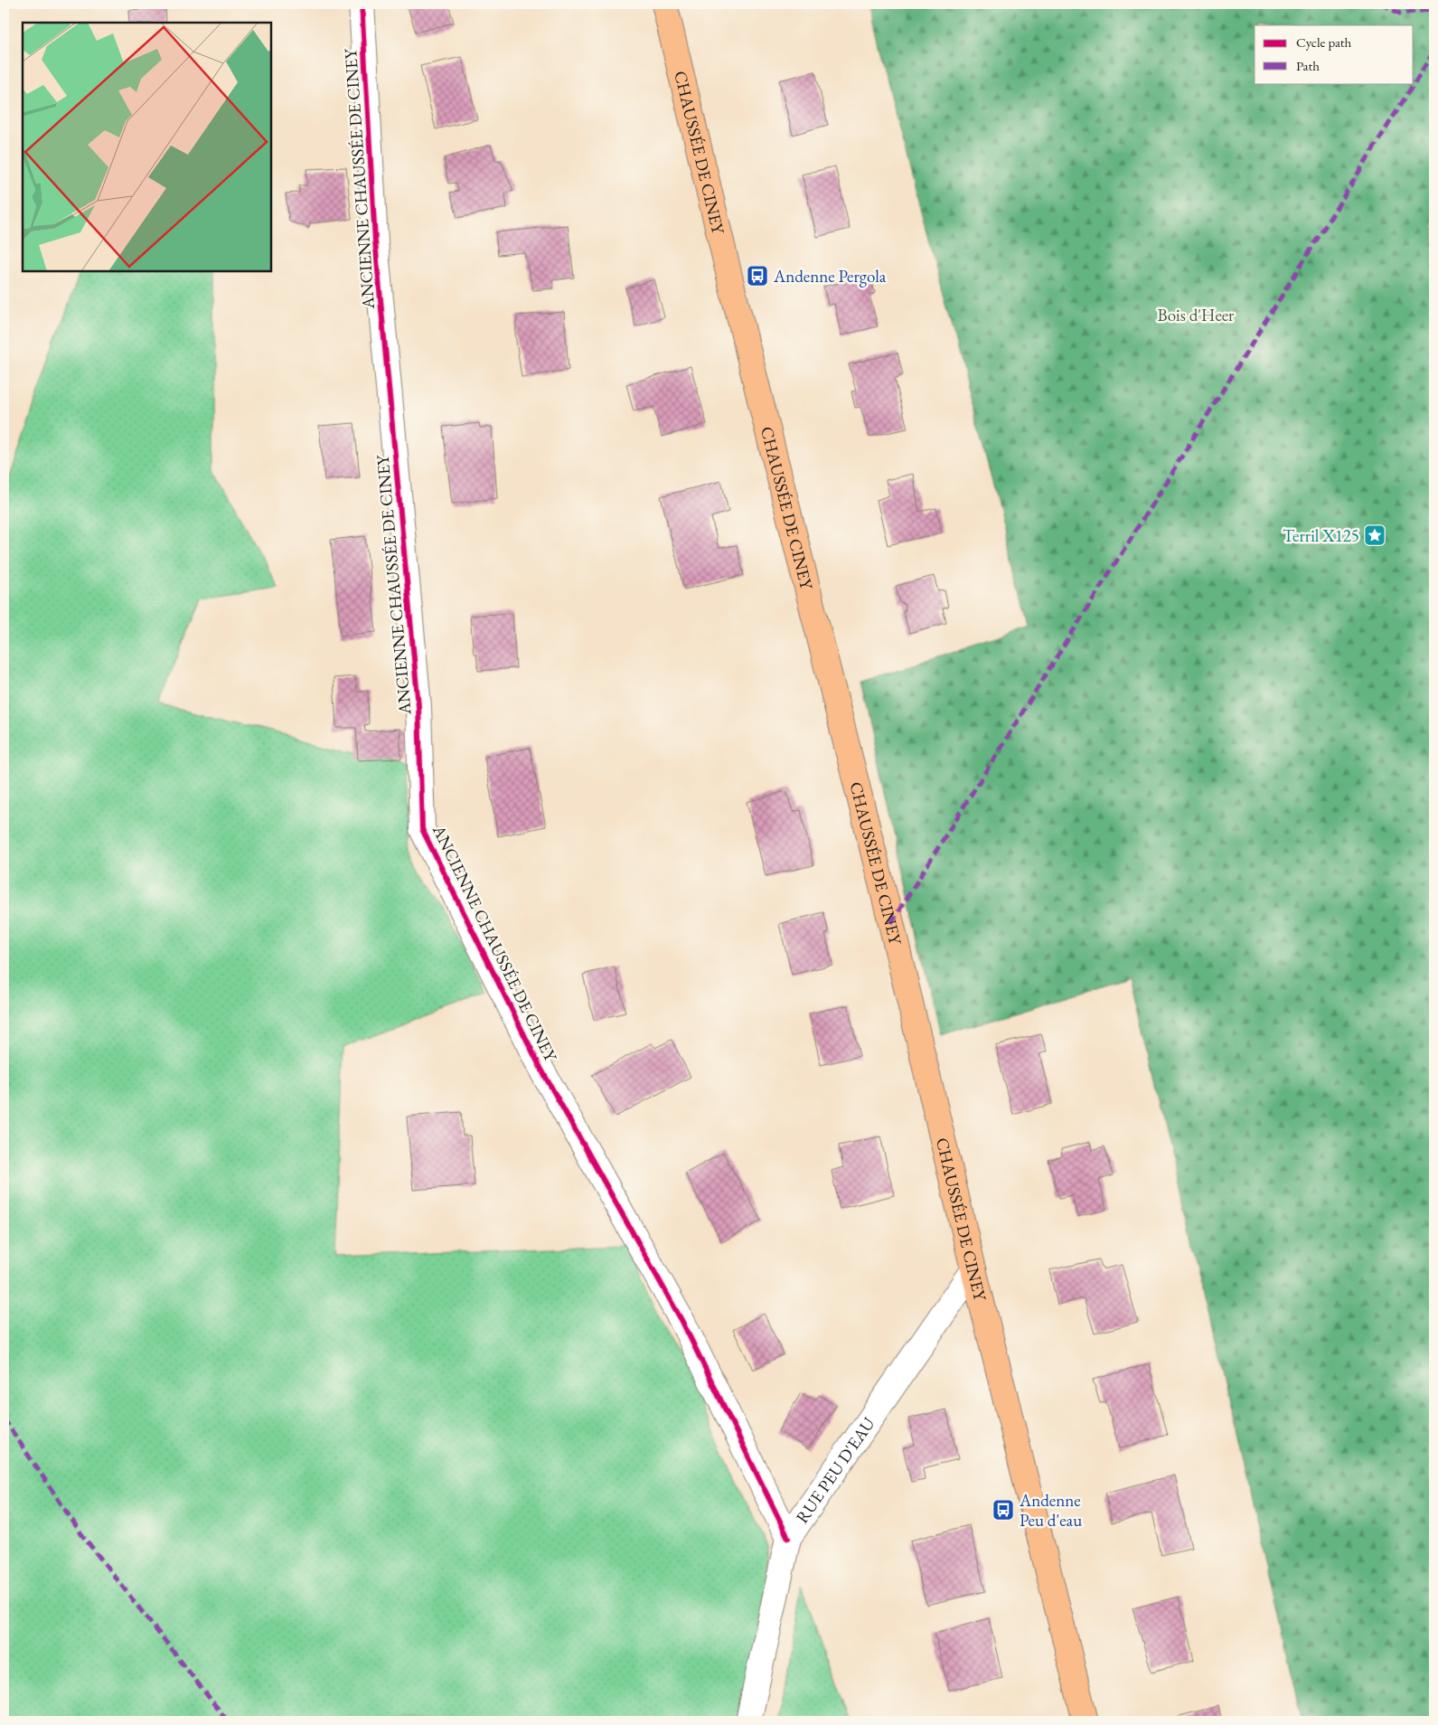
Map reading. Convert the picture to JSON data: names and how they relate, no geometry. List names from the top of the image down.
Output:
{
  "streets": {
    "main road": ["CHAUSSÉE DE CINEY"],
    "street": ["ANCIENNE CHAUSSÉE DE CINEY", "RUE PEU D'EAU"]
  },
  "crossings": [
    ["CHAUSSÉE DE CINEY", "RUE PEU D'EAU"],
    ["ANCIENNE CHAUSSÉE DE CINEY", "RUE PEU D'EAU"]
  ],
  "parks": ["Bois d'Heer"],
  "places": {
    "bus stop": ["Andenne Pergola", "Andenne Peu d'eau"],
    "place": ["Terril X125"]
  },
  "legend": ["Cycle path", "Path"]
}
